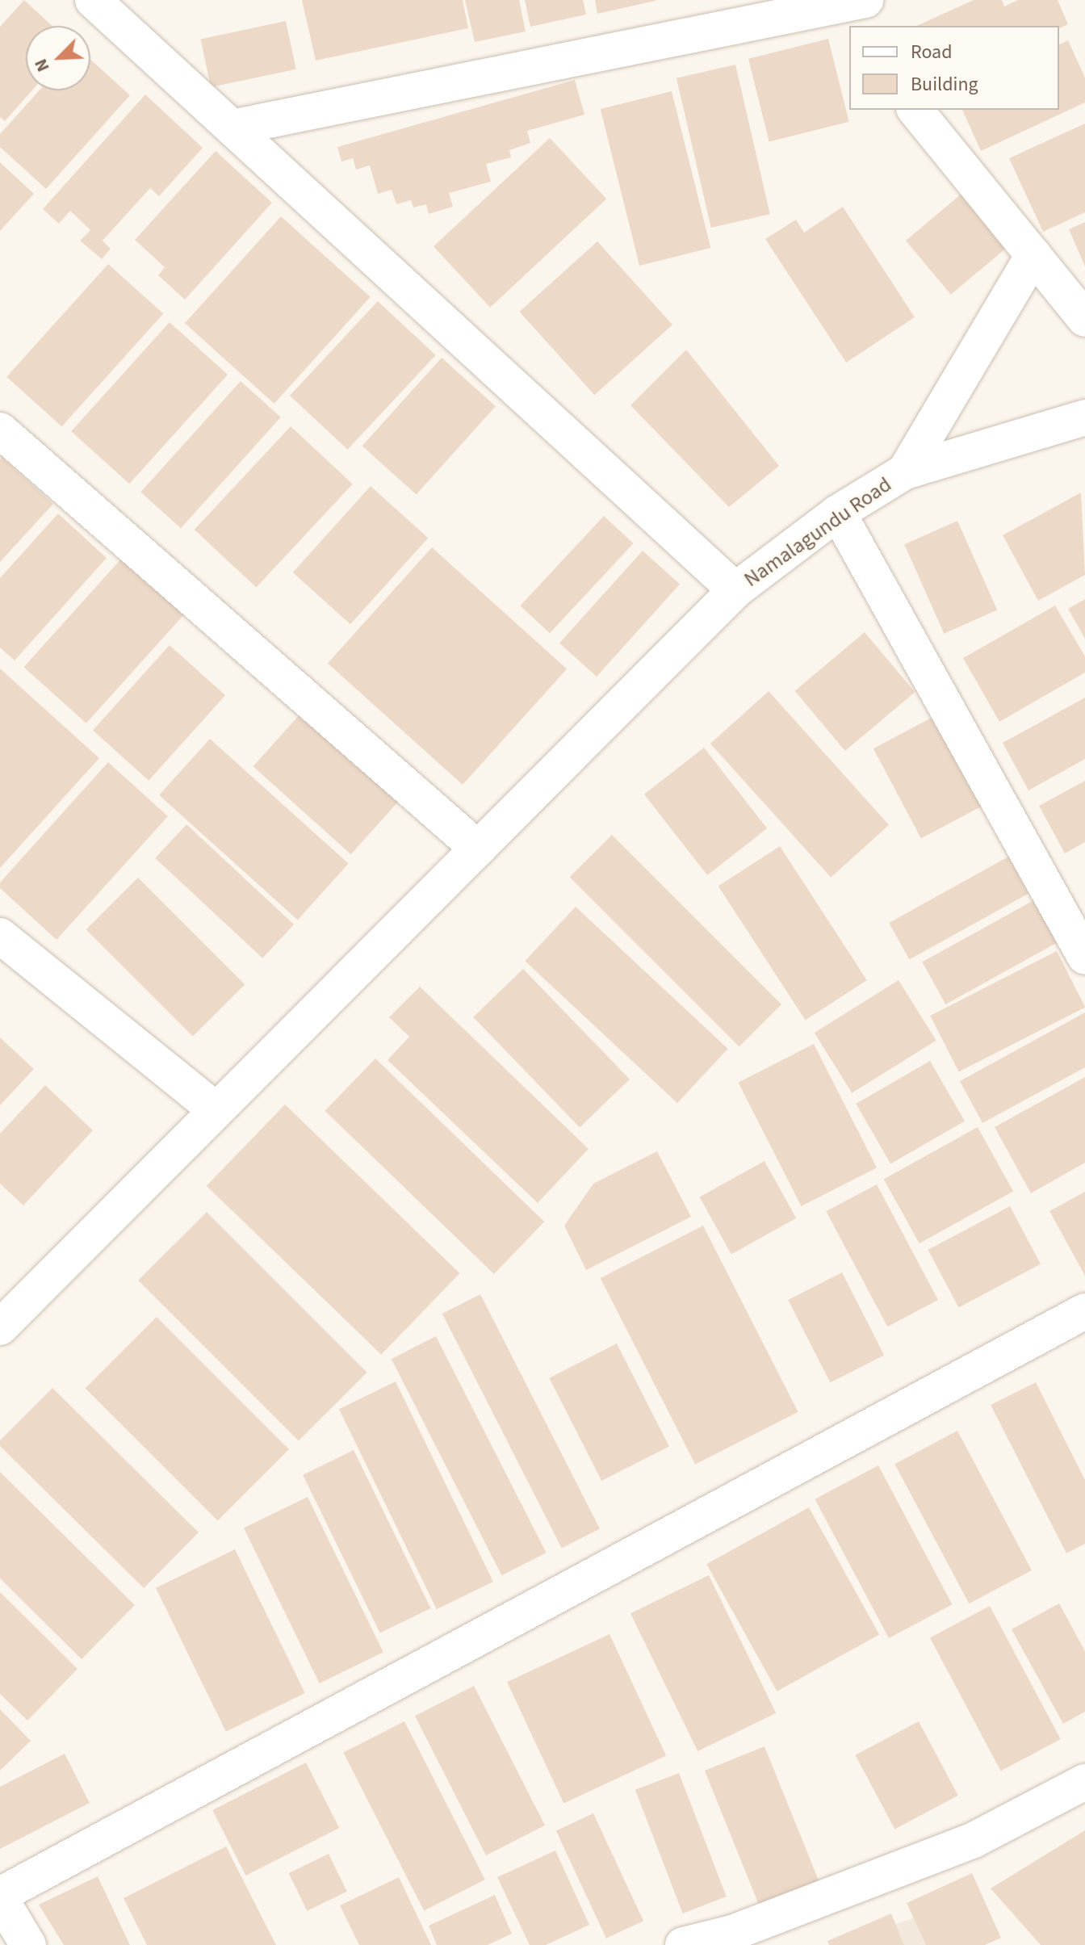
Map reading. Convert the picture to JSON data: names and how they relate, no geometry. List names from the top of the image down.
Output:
{
  "streets": {
    "street": ["Namalagundu Road"]
  },
  "legend": ["Road", "Building"],
  "north": "bottom left"
}
